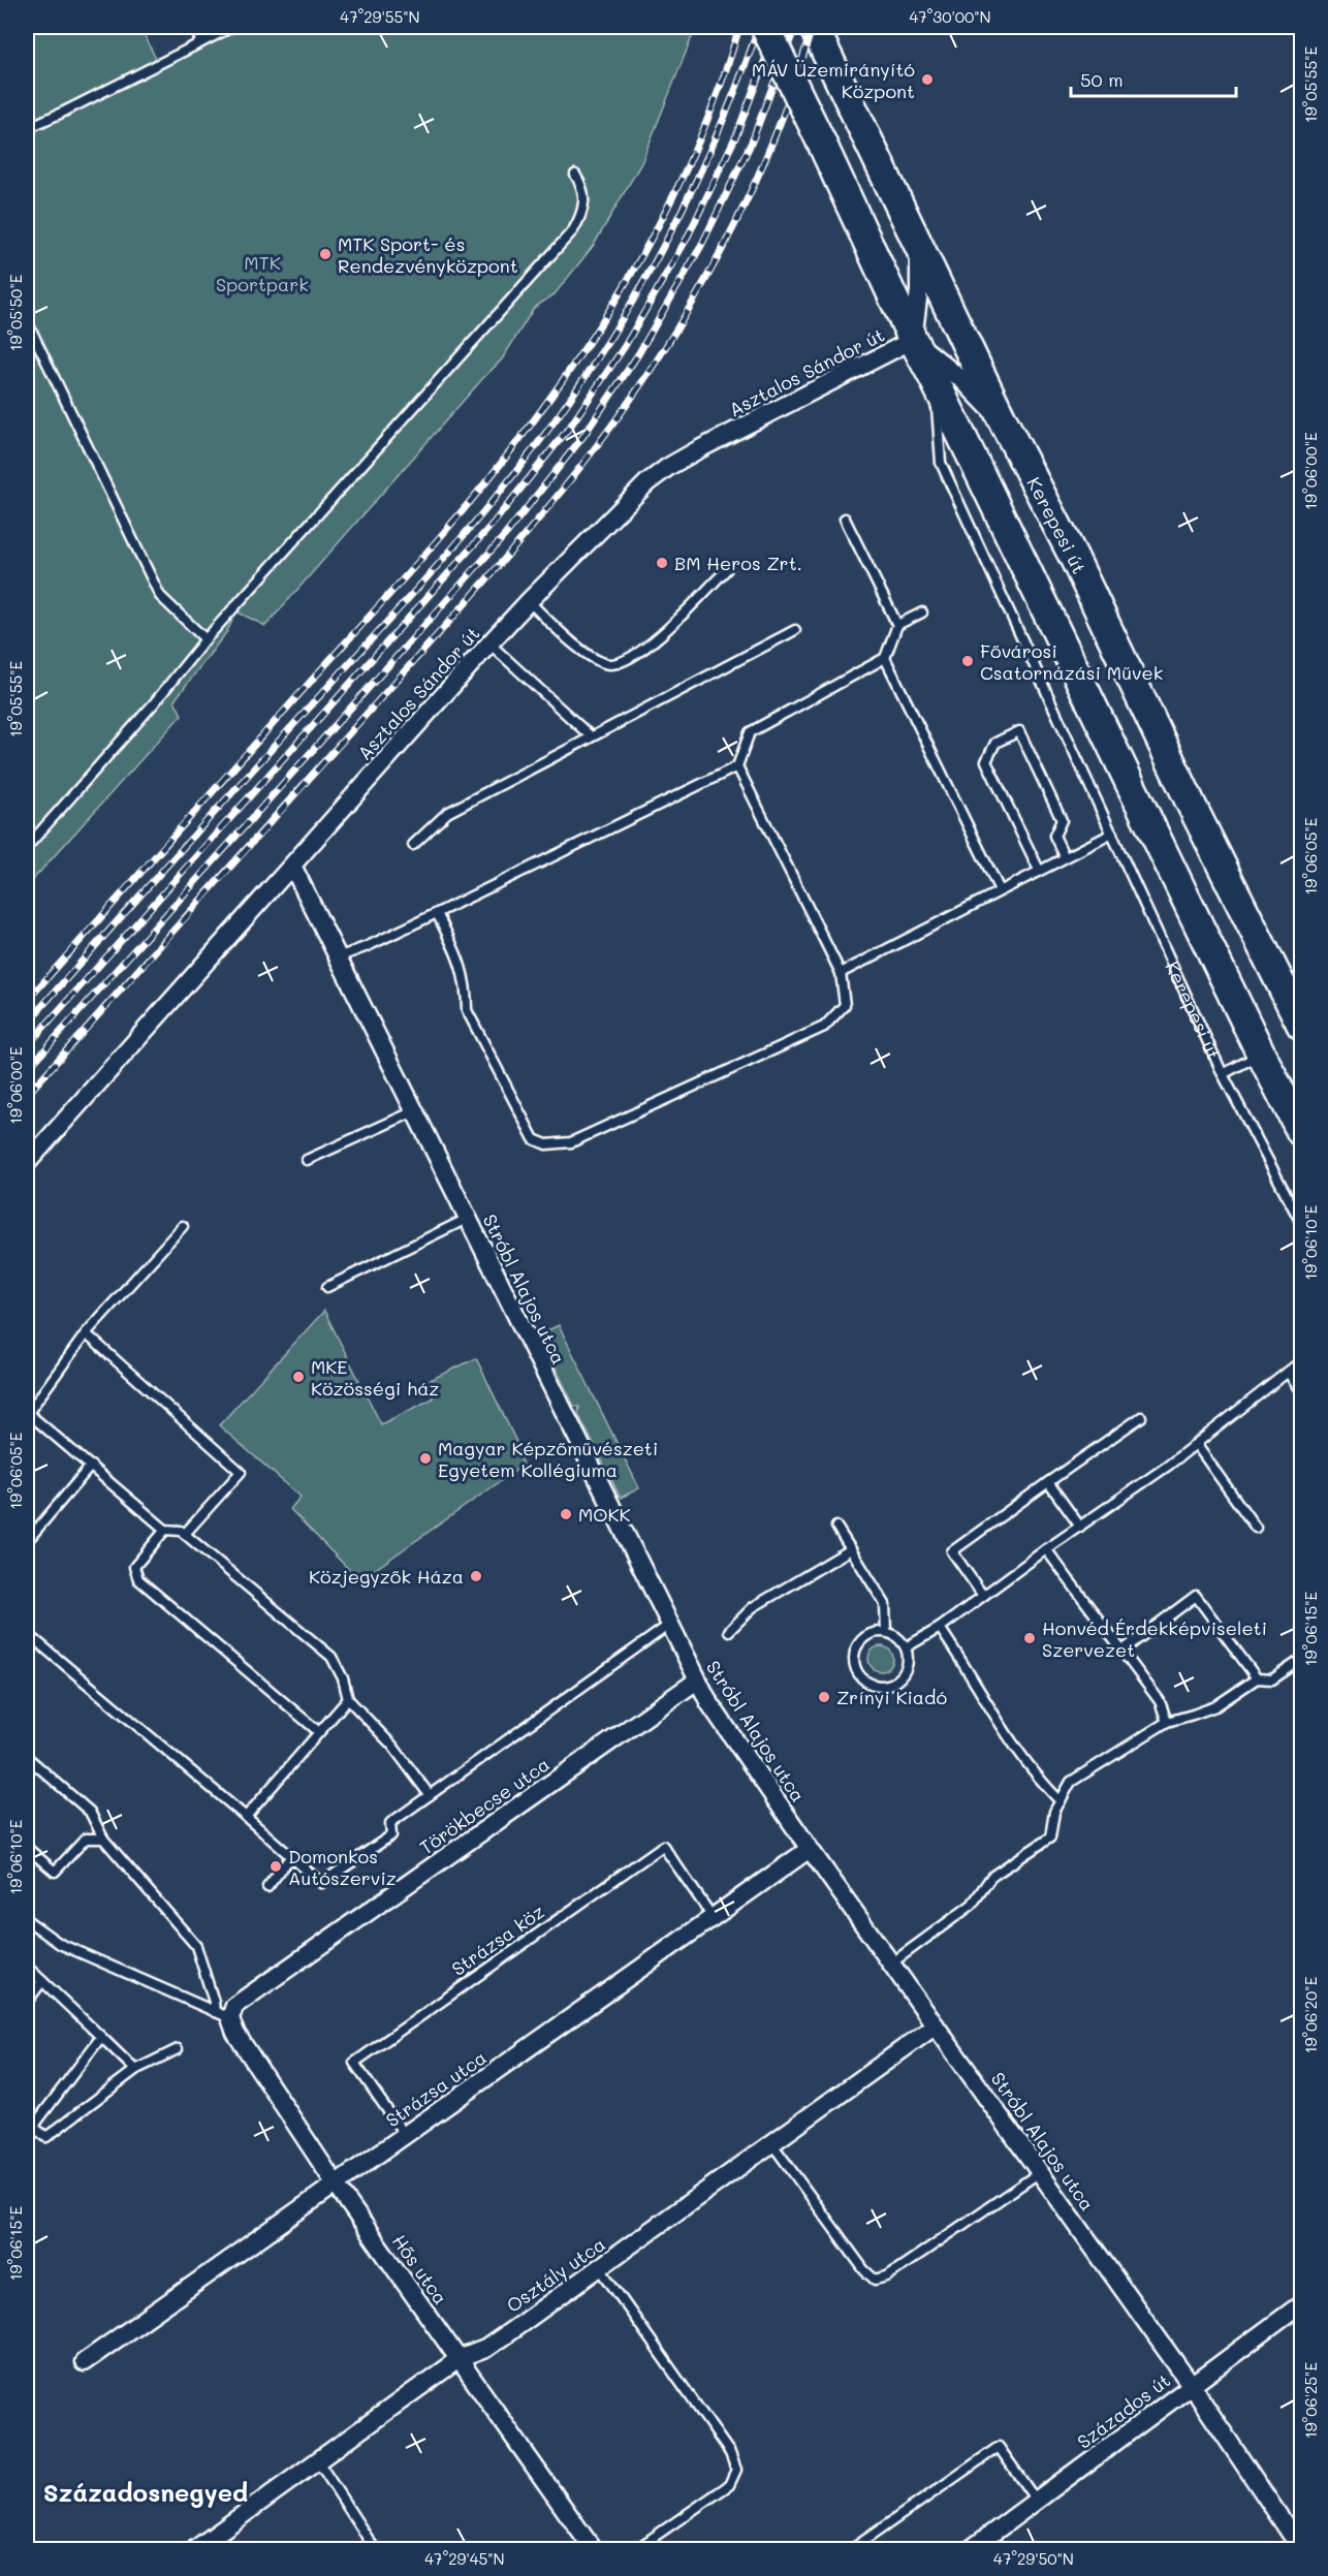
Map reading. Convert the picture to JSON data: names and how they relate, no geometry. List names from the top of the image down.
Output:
{
  "streets": {
    "main road": ["Kerepesi út"],
    "street": [
      "Asztalos Sándor út",
      "Stróbl Alajos utca",
      "Törökbecse utca",
      "Strázsa utca",
      "Hős utca",
      "Osztály utca",
      "Százados út"
    ],
    "lane": ["Strázsa köz"]
  },
  "crossings": [
    ["Asztalos Sándor út", "Kerepesi út"],
    ["Asztalos Sándor út", "Stróbl Alajos utca"],
    ["Stróbl Alajos utca", "Törökbecse utca"],
    ["Stróbl Alajos utca", "Strázsa utca"],
    ["Stróbl Alajos utca", "Osztály utca"],
    ["Stróbl Alajos utca", "Százados út"],
    ["Törökbecse utca", "Hős utca"],
    ["Strázsa köz", "Strázsa utca"],
    ["Strázsa utca", "Hős utca"],
    ["Hős utca", "Osztály utca"]
  ],
  "districts": ["Századosnegyed"],
  "parks": ["MTK Sportpark"],
  "places": [
    "MÁV Üzemirányító Központ",
    "MTK Sport- és Rendezvényközpont",
    "BM Heros Zrt.",
    "Fővárosi Csatornázási Művek",
    "MKE Közösségi ház",
    "Magyar Képzőművészeti Egyetem Kollégiuma",
    "MOKK",
    "Közjegyzők Háza",
    "Honvéd Érdekképviseleti Szervezet",
    "Zrínyi Kiadó",
    "Domonkos Autószerviz"
  ],
  "scale_bar": "50 m",
  "coordinates": [
    "47°29'55\"N",
    "47°30'00\"N",
    "19°05'55\"E",
    "19°05'50\"E",
    "19°06'00\"E",
    "19°06'05\"E",
    "19°06'10\"E",
    "19°06'15\"E",
    "19°06'20\"E",
    "19°06'25\"E",
    "47°29'45\"N",
    "47°29'50\"N"
  ]
}
